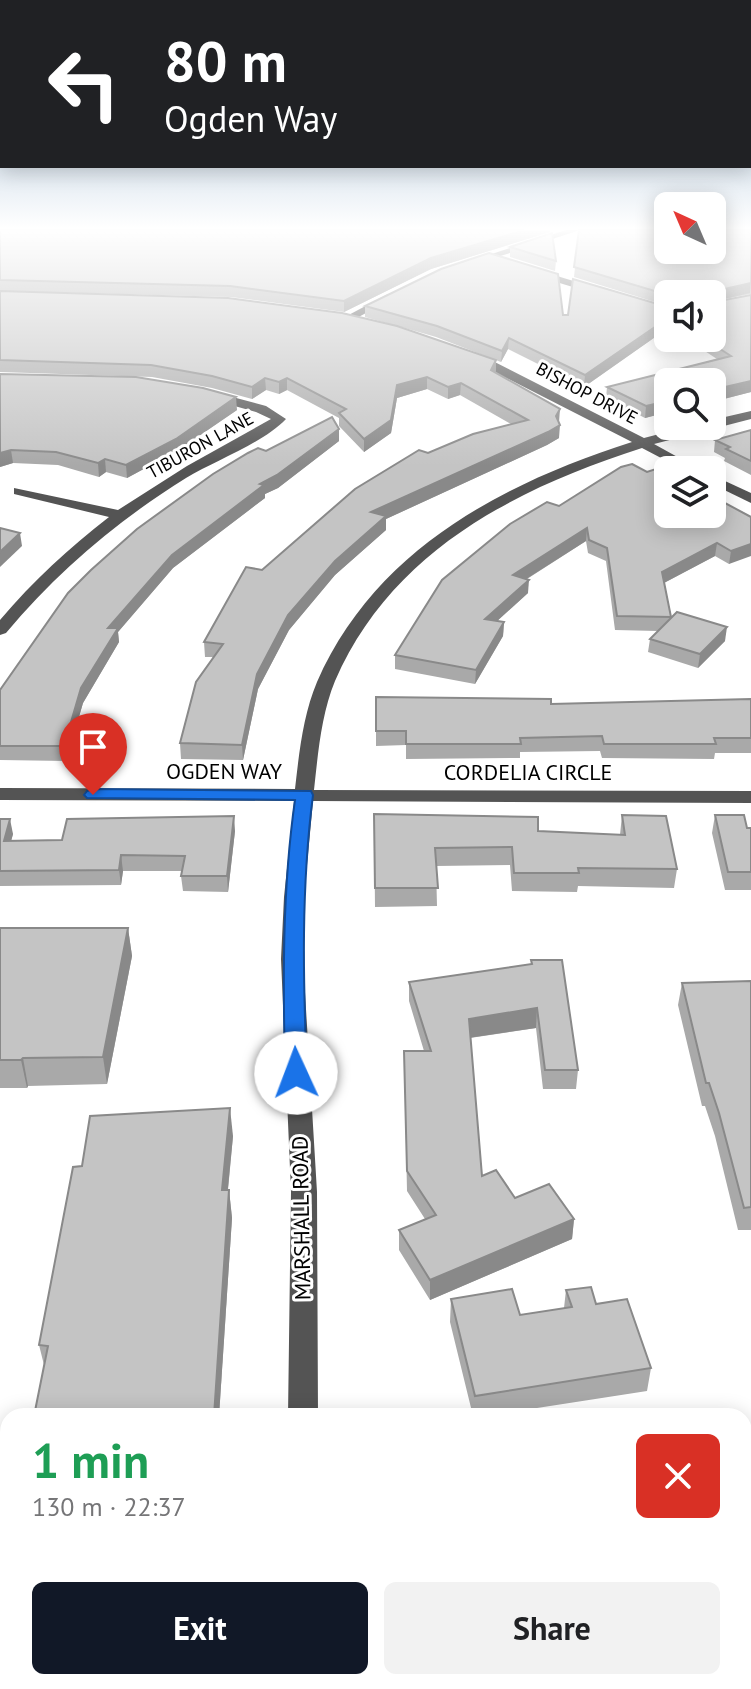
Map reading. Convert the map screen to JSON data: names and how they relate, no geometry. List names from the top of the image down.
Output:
{
  "streets": {
    "street": [
      "BISHOP DRIVE",
      "TIBURON LANE",
      "OGDEN WAY",
      "CORDELIA CIRCLE",
      "MARSHALL ROAD"
    ]
  },
  "crossings": [
    ["BISHOP DRIVE", "MARSHALL ROAD"],
    ["OGDEN WAY", "CORDELIA CIRCLE"],
    ["OGDEN WAY", "MARSHALL ROAD"],
    ["CORDELIA CIRCLE", "MARSHALL ROAD"]
  ],
  "north": "top left",
  "page": {
    "turn": ["80 m", "Ogden Way"],
    "heading": ["1 min", "130 m · 22:37"],
    "buttons": ["Exit", "Share"]
  }
}
